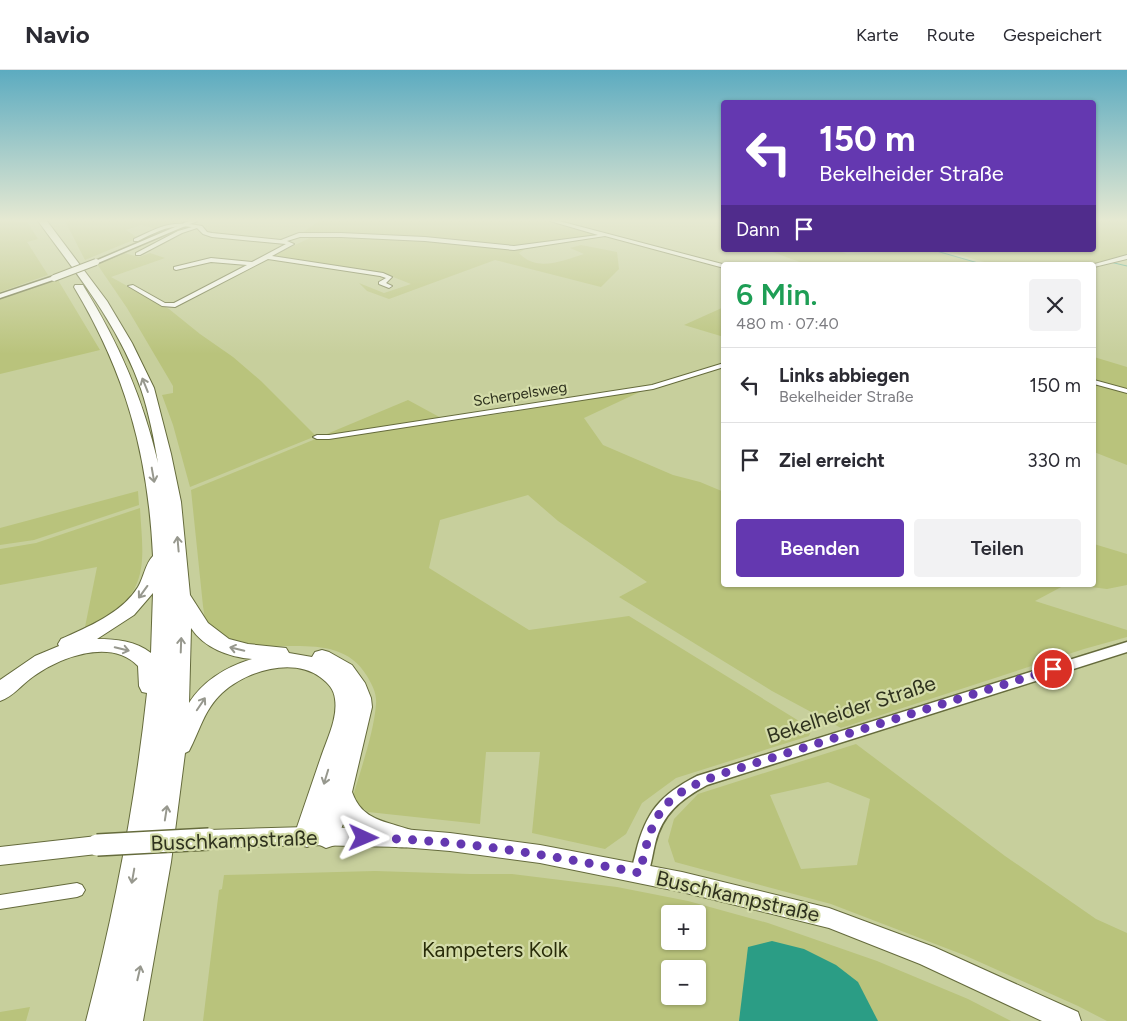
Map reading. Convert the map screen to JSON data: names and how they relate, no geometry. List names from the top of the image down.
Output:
{
  "streets": {
    "main road": ["Buschkampstraße"],
    "street": ["Scherpelsweg", "Bekelheider Straße"]
  },
  "crossings": [
    ["Bekelheider Straße", "Buschkampstraße"]
  ],
  "parks": ["Kampeters Kolk"],
  "page": {
    "header": "Navio",
    "nav": ["Karte", "Route", "Gespeichert"],
    "turn": ["150 m", "Bekelheider Straße"],
    "then": "Dann",
    "heading": ["6 Min.", "480 m · 07:40"],
    "list": [
      {
        "name": "Links abbiegen",
        "note": "Bekelheider Straße",
        "value": "150 m"
      },
      {
        "name": "Ziel erreicht",
        "value": "330 m"
      }
    ],
    "buttons": ["Beenden", "Teilen"],
    "map_buttons": ["+", "−"]
  }
}
